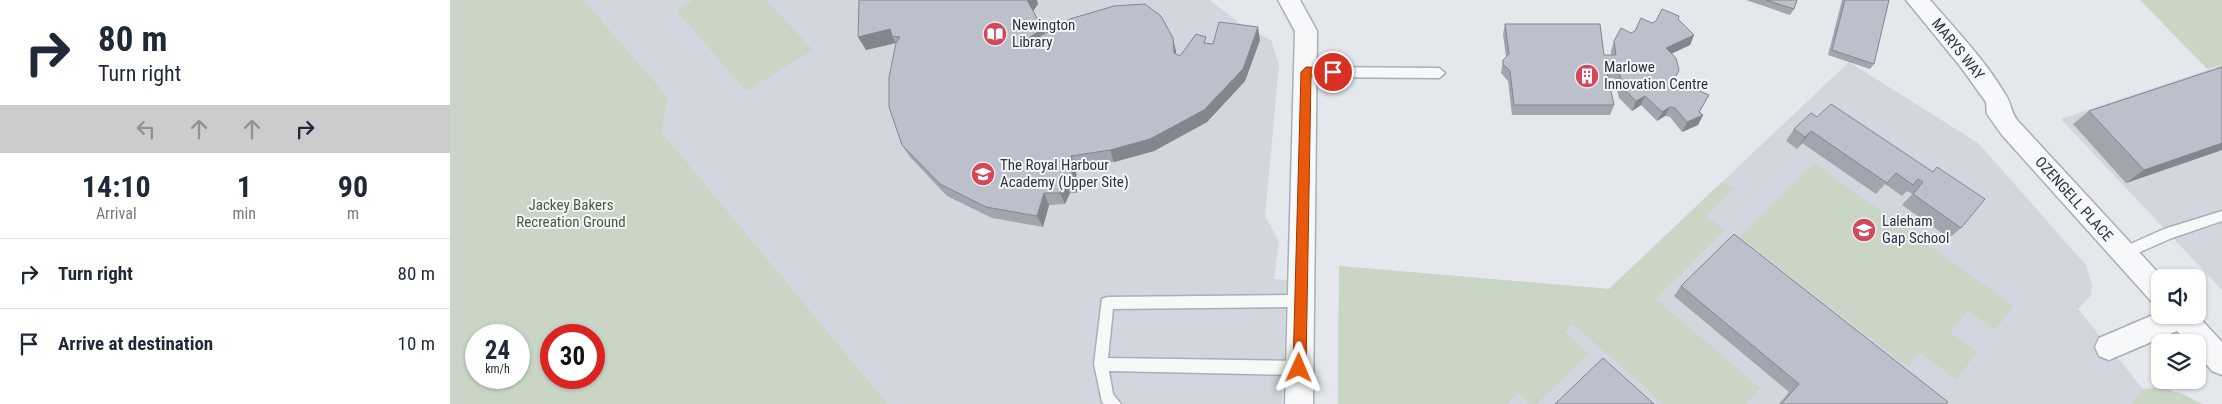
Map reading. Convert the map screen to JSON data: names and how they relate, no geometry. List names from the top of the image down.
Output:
{
  "streets": {
    "street": ["MARYS WAY", "OZENGELL PLACE"]
  },
  "crossings": [
    ["MARYS WAY", "OZENGELL PLACE"]
  ],
  "parks": ["Jackey Bakers Recreation Ground"],
  "places": {
    "library": ["Newington Library"],
    "building": ["Marlowe Innovation Centre"],
    "school or university": ["The Royal Harbour Academy (Upper Site)", "Laleham Gap School"]
  },
  "page": {
    "turn": ["80 m", "Turn right"],
    "eta": [
      "14:10",
      "Arrival",
      "1",
      "min",
      "90",
      "m"
    ],
    "list": [
      {
        "name": "Turn right",
        "value": "80 m"
      },
      {
        "name": "Arrive at destination",
        "value": "10 m"
      }
    ],
    "speed": "24 km/h",
    "limit": "30"
  }
}
